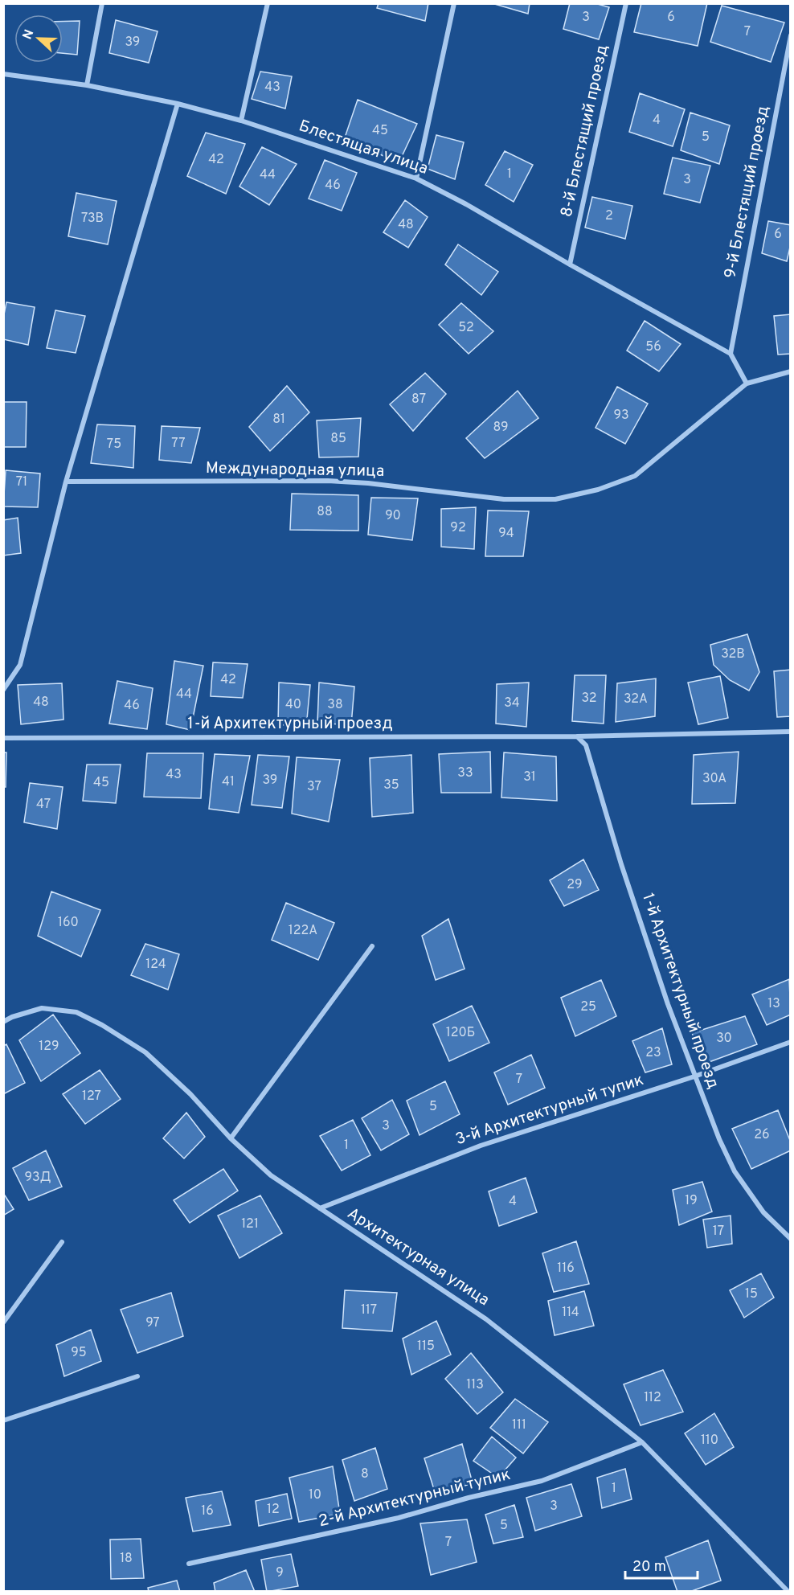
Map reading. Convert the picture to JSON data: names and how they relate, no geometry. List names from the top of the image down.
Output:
{
  "streets": {
    "street": [
      "8-й Блестящий проезд",
      "Блестящая улица",
      "9-й Блестящий проезд",
      "Международная улица",
      "1-й Архитектурный проезд",
      "3-й Архитектурный тупик",
      "Архитектурная улица",
      "2-й Архитектурный тупик"
    ]
  },
  "crossings": [
    ["8-й Блестящий проезд", "Блестящая улица"],
    ["Блестящая улица", "9-й Блестящий проезд"],
    ["1-й Архитектурный проезд", "3-й Архитектурный тупик"],
    ["3-й Архитектурный тупик", "Архитектурная улица"],
    ["Архитектурная улица", "2-й Архитектурный тупик"]
  ],
  "house_numbers": [
    "3",
    "6",
    "7",
    "39",
    "43",
    "4",
    "45",
    "5",
    "42",
    "1",
    "44",
    "3",
    "46",
    "2",
    "73В",
    "48",
    "6",
    "52",
    "56",
    "87",
    "93",
    "81",
    "89",
    "85",
    "77",
    "75",
    "71",
    "88",
    "90",
    "92",
    "94",
    "32В",
    "42",
    "44",
    "32",
    "32А",
    "48",
    "34",
    "40",
    "38",
    "46",
    "33",
    "43",
    "31",
    "30А",
    "39",
    "41",
    "45",
    "35",
    "37",
    "47",
    "29",
    "160",
    "122А",
    "124",
    "13",
    "25",
    "120Б",
    "30",
    "129",
    "23",
    "7",
    "127",
    "5",
    "3",
    "26",
    "1",
    "93Д",
    "19",
    "4",
    "121",
    "17",
    "116",
    "15",
    "117",
    "114",
    "97",
    "115",
    "95",
    "113",
    "112",
    "111",
    "110",
    "8",
    "1",
    "10",
    "3",
    "12",
    "16",
    "5",
    "7",
    "18",
    "9"
  ],
  "scale_bar": "20 m",
  "north": "left"
}
